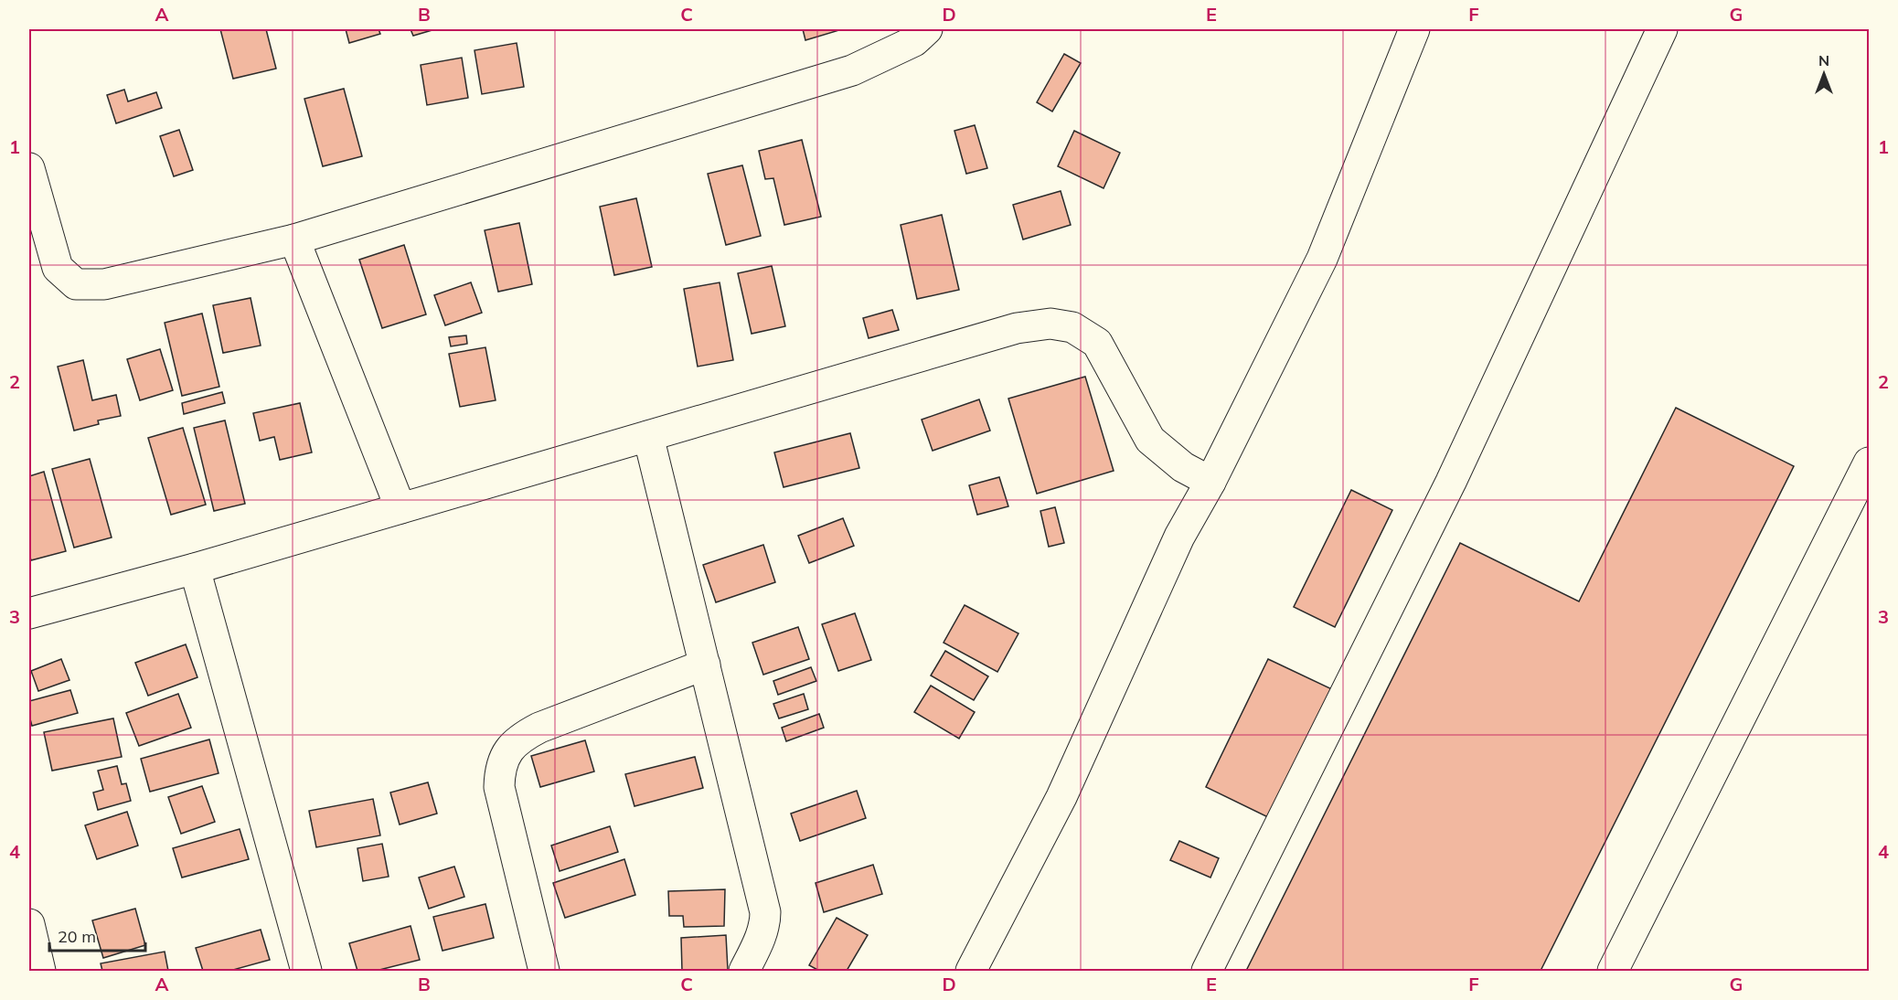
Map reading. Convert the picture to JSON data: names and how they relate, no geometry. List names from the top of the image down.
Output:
{
  "scale_bar": "20 m",
  "north": "top",
  "grid": {
    "columns": [
      "A",
      "B",
      "C",
      "D",
      "E",
      "F",
      "G"
    ],
    "rows": [
      "1",
      "2",
      "3",
      "4"
    ]
  }
}
